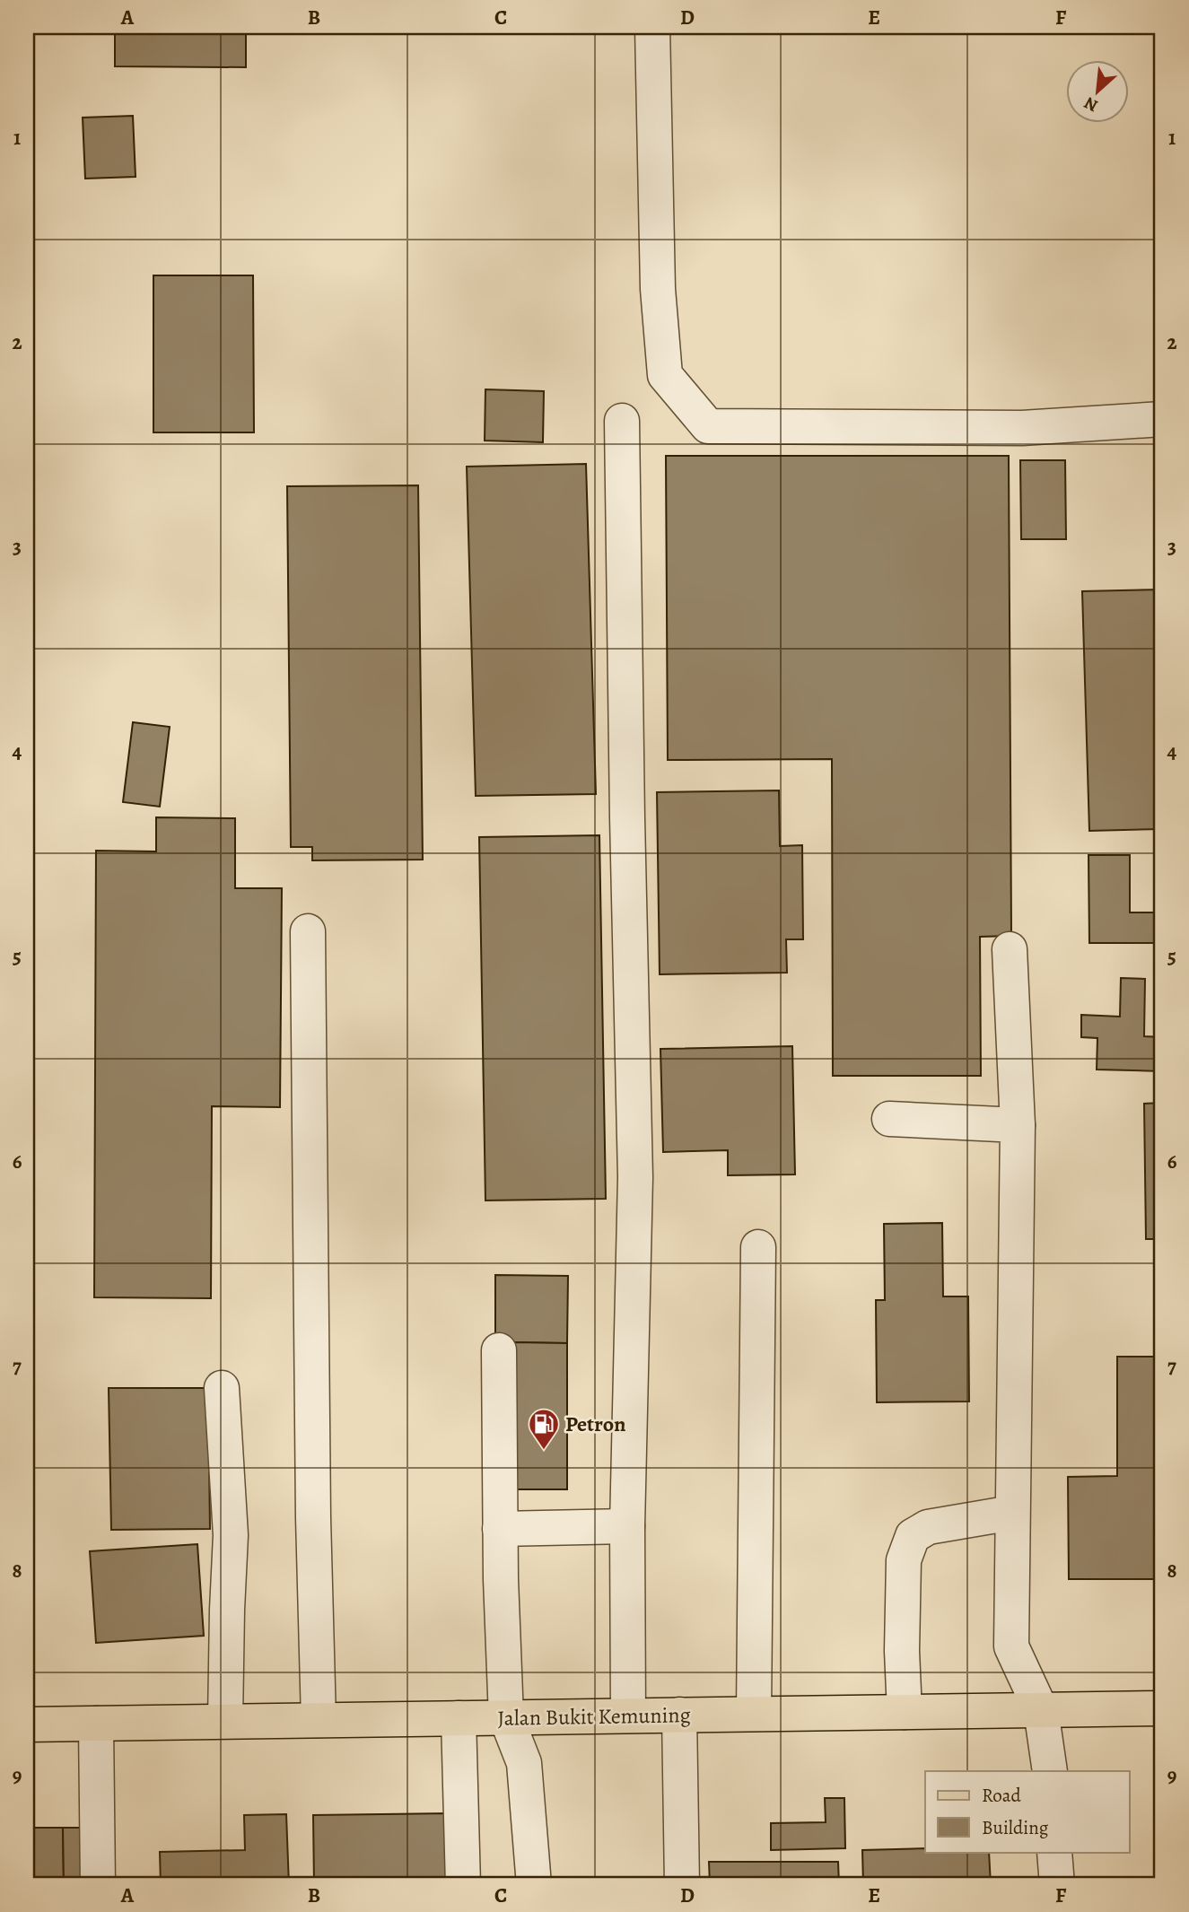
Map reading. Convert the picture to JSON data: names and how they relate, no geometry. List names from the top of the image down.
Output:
{
  "streets": {
    "main road": ["Jalan Bukit Kemuning"]
  },
  "places": {
    "fuel station": ["Petron"]
  },
  "legend": ["Road", "Building"],
  "north": "bottom left",
  "grid": {
    "columns": [
      "A",
      "B",
      "C",
      "D",
      "E",
      "F"
    ],
    "rows": [
      "1",
      "2",
      "3",
      "4",
      "5",
      "6",
      "7",
      "8",
      "9"
    ]
  }
}
